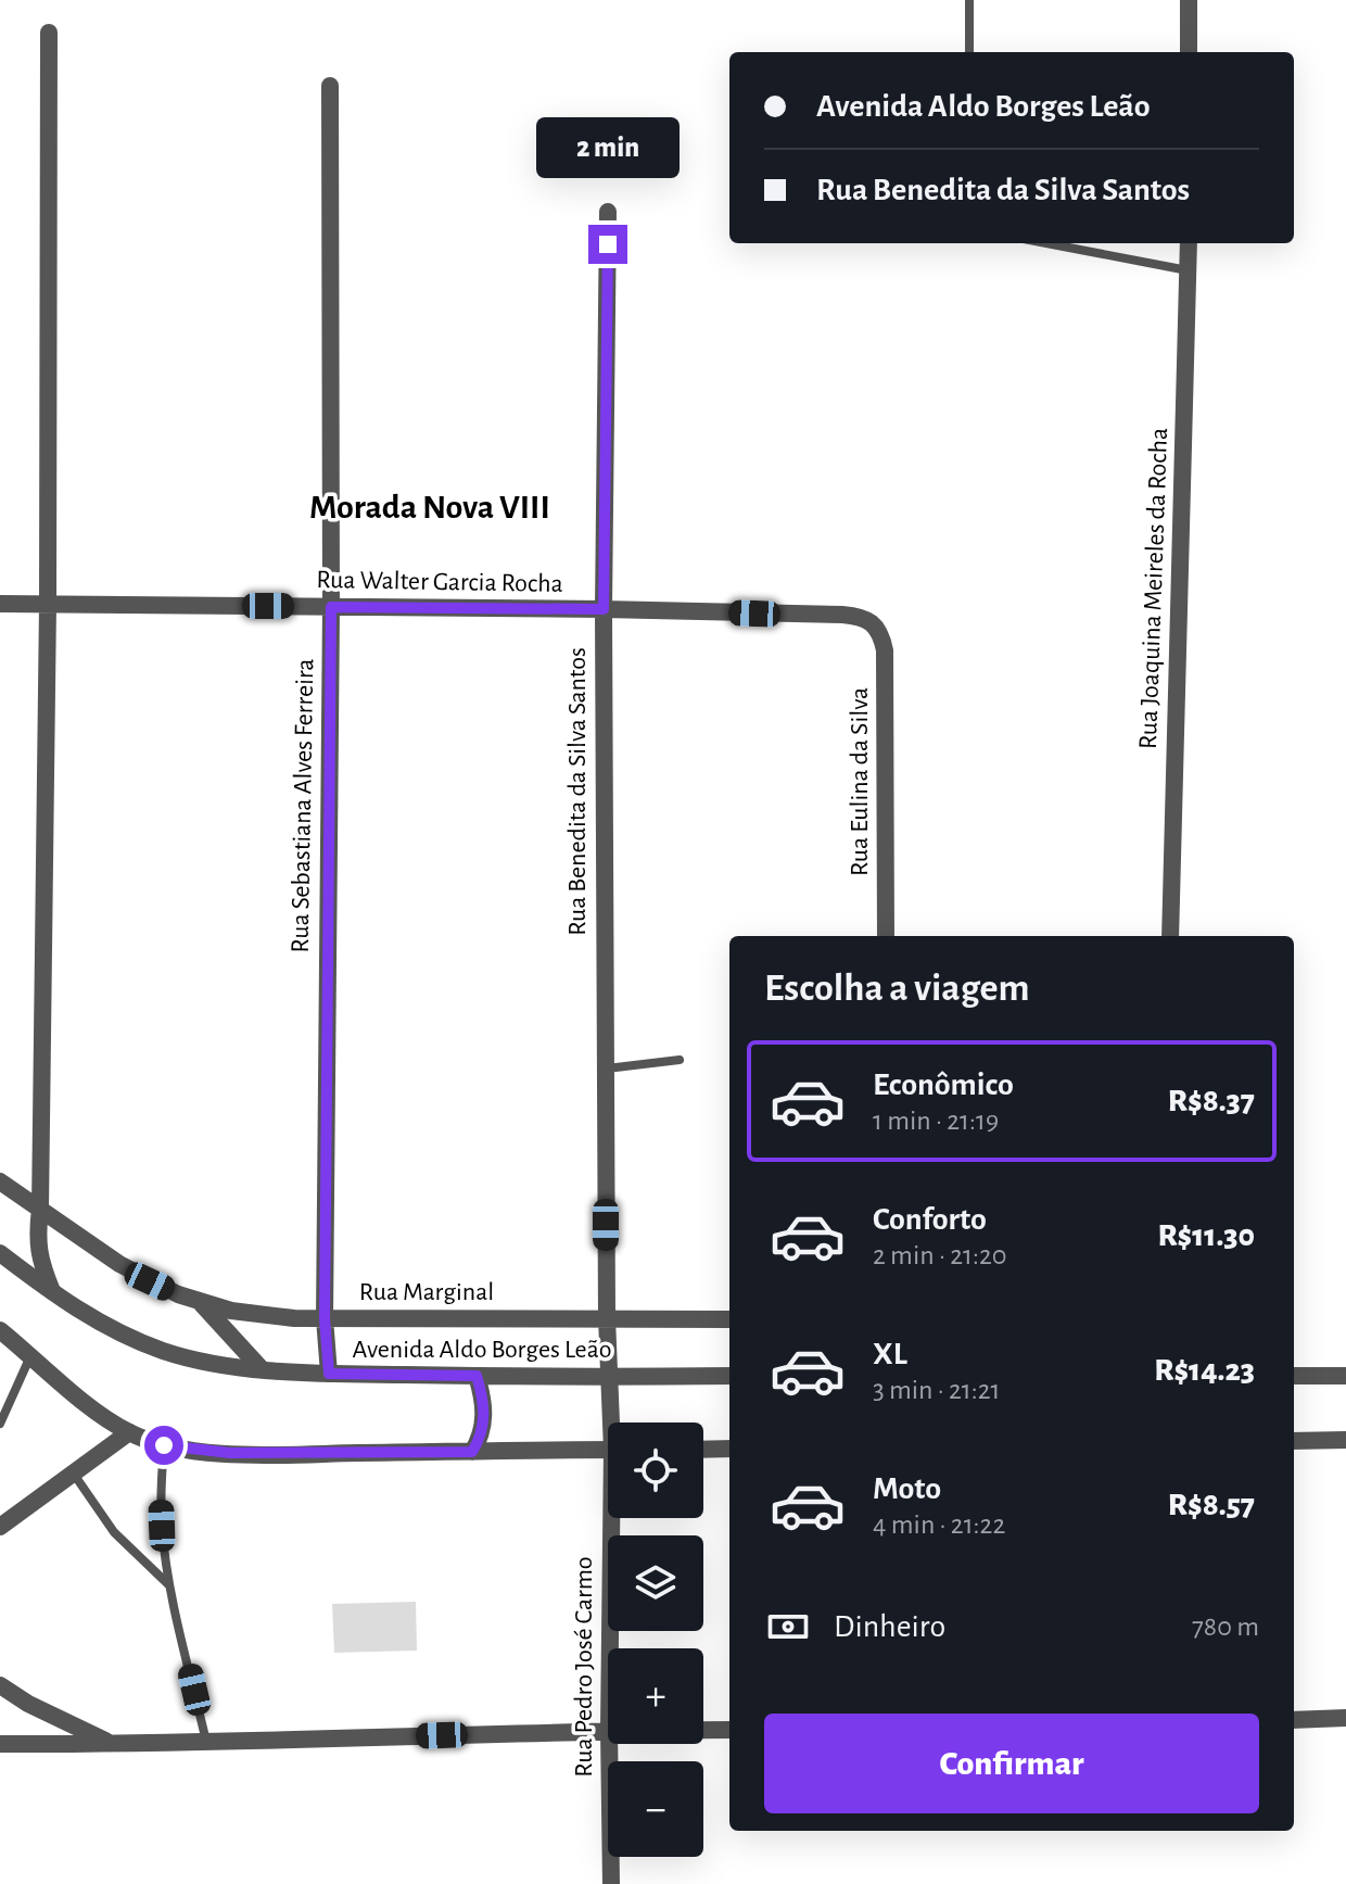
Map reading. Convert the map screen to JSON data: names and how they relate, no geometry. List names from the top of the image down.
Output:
{
  "streets": {
    "street": [
      "Rua Walter Garcia Rocha",
      "Rua Joaquina Meireles da Rocha",
      "Rua Eulina da Silva",
      "Rua Benedita da Silva Santos",
      "Rua Sebastiana Alves Ferreira",
      "Rua Marginal",
      "Avenida Aldo Borges Leão",
      "Rua Pedro José Carmo"
    ]
  },
  "crossings": [
    ["Rua Walter Garcia Rocha", "Rua Eulina da Silva"],
    ["Rua Walter Garcia Rocha", "Rua Benedita da Silva Santos"],
    ["Rua Walter Garcia Rocha", "Rua Sebastiana Alves Ferreira"],
    ["Rua Benedita da Silva Santos", "Rua Marginal"],
    ["Rua Benedita da Silva Santos", "Avenida Aldo Borges Leão"],
    ["Rua Benedita da Silva Santos", "Rua Pedro José Carmo"],
    ["Rua Sebastiana Alves Ferreira", "Rua Marginal"],
    ["Rua Sebastiana Alves Ferreira", "Avenida Aldo Borges Leão"],
    ["Avenida Aldo Borges Leão", "Rua Pedro José Carmo"]
  ],
  "districts": ["Morada Nova VIII"],
  "page": {
    "banner": ["Avenida Aldo Borges Leão", "Rua Benedita da Silva Santos"],
    "bubble": "2 min",
    "heading": "Escolha a viagem",
    "list": [
      {
        "name": "Econômico",
        "note": "1 min · 21:19",
        "value": "R$8.37"
      },
      {
        "name": "Conforto",
        "note": "2 min · 21:20",
        "value": "R$11.30"
      },
      {
        "name": "XL",
        "note": "3 min · 21:21",
        "value": "R$14.23"
      },
      {
        "name": "Moto",
        "note": "4 min · 21:22",
        "value": "R$8.57"
      }
    ],
    "map_buttons": ["+", "−"],
    "pay": ["Dinheiro", "780 m"],
    "buttons": "Confirmar"
  }
}
